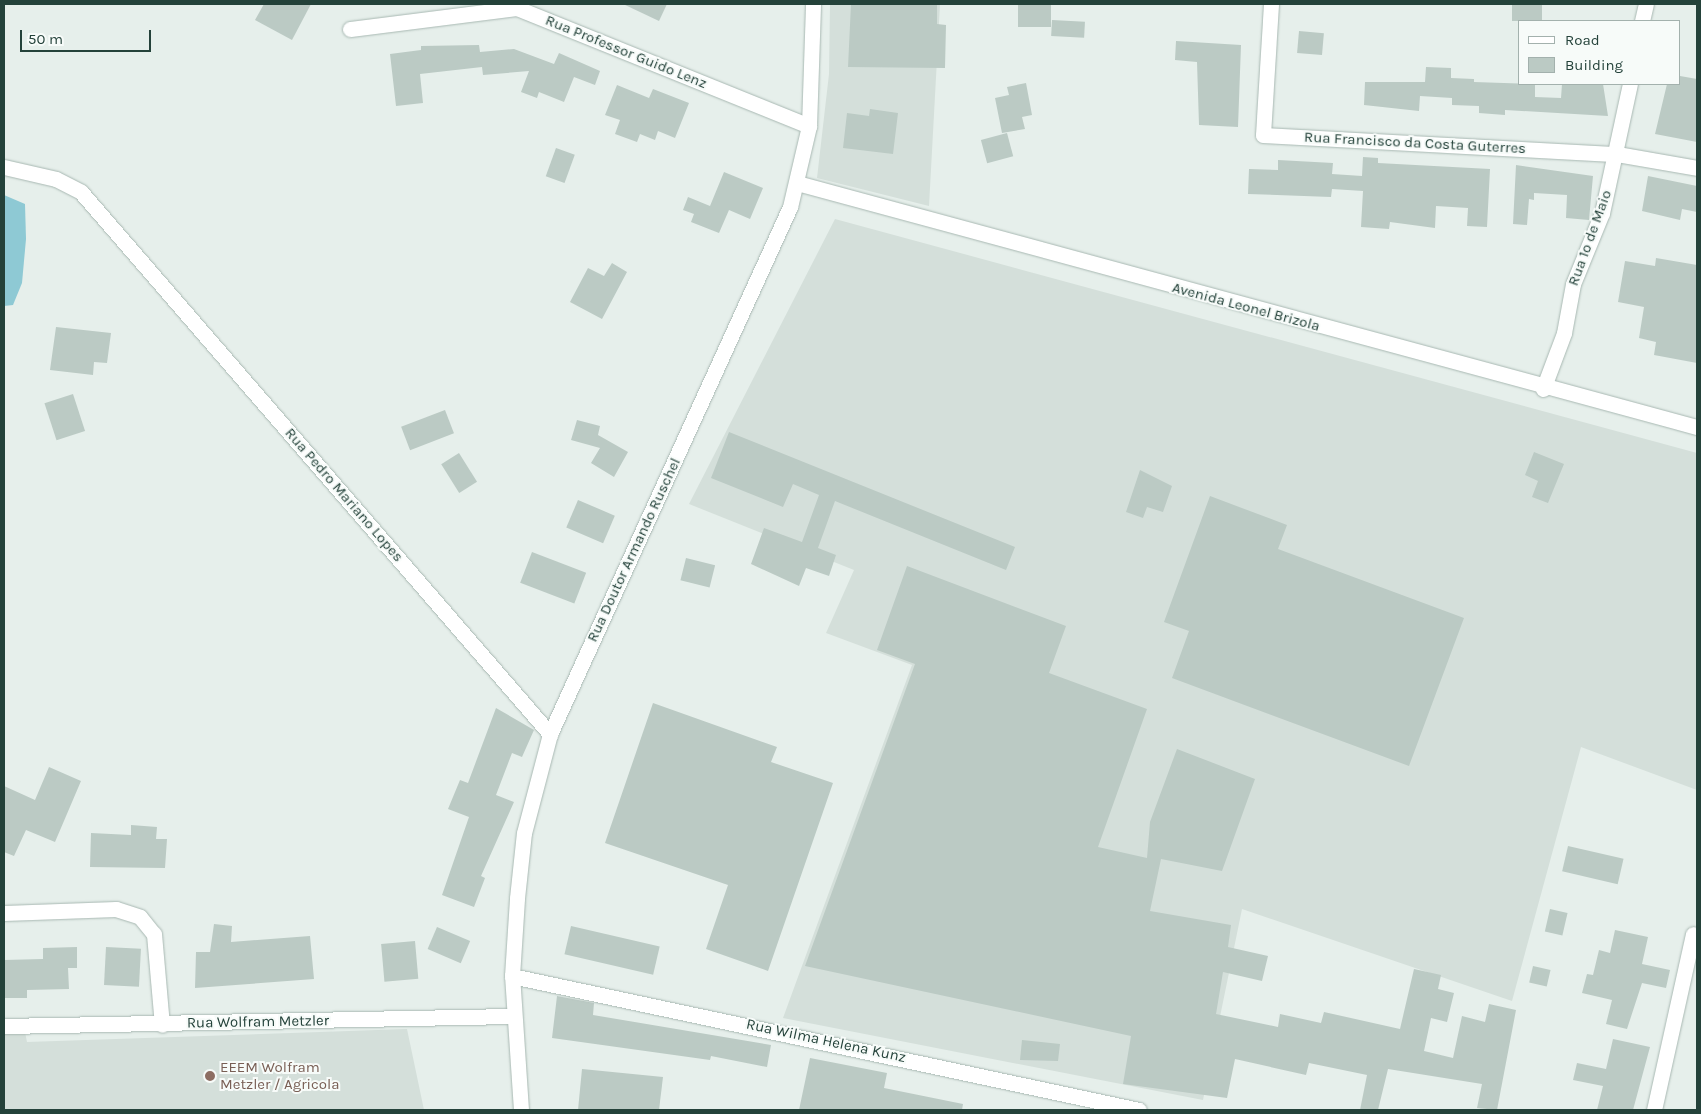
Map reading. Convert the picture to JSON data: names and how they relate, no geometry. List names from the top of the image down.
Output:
{
  "streets": {
    "street": [
      "Rua Professor Guido Lenz",
      "Rua Francisco da Costa Guterres",
      "Rua 1º de Maio",
      "Avenida Leonel Brizola",
      "Rua Pedro Mariano Lopes",
      "Rua Doutor Armando Ruschel",
      "Rua Wolfram Metzler",
      "Rua Wilma Helena Kunz"
    ]
  },
  "crossings": [
    ["Rua Professor Guido Lenz", "Rua Doutor Armando Ruschel"],
    ["Rua Francisco da Costa Guterres", "Rua 1º de Maio"],
    ["Rua 1º de Maio", "Avenida Leonel Brizola"],
    ["Avenida Leonel Brizola", "Rua Doutor Armando Ruschel"],
    ["Rua Pedro Mariano Lopes", "Rua Doutor Armando Ruschel"],
    ["Rua Doutor Armando Ruschel", "Rua Wolfram Metzler"],
    ["Rua Doutor Armando Ruschel", "Rua Wilma Helena Kunz"]
  ],
  "places": ["EEEM Wolfram Metzler / Agricola"],
  "legend": ["Road", "Building"],
  "scale_bar": "50 m"
}
